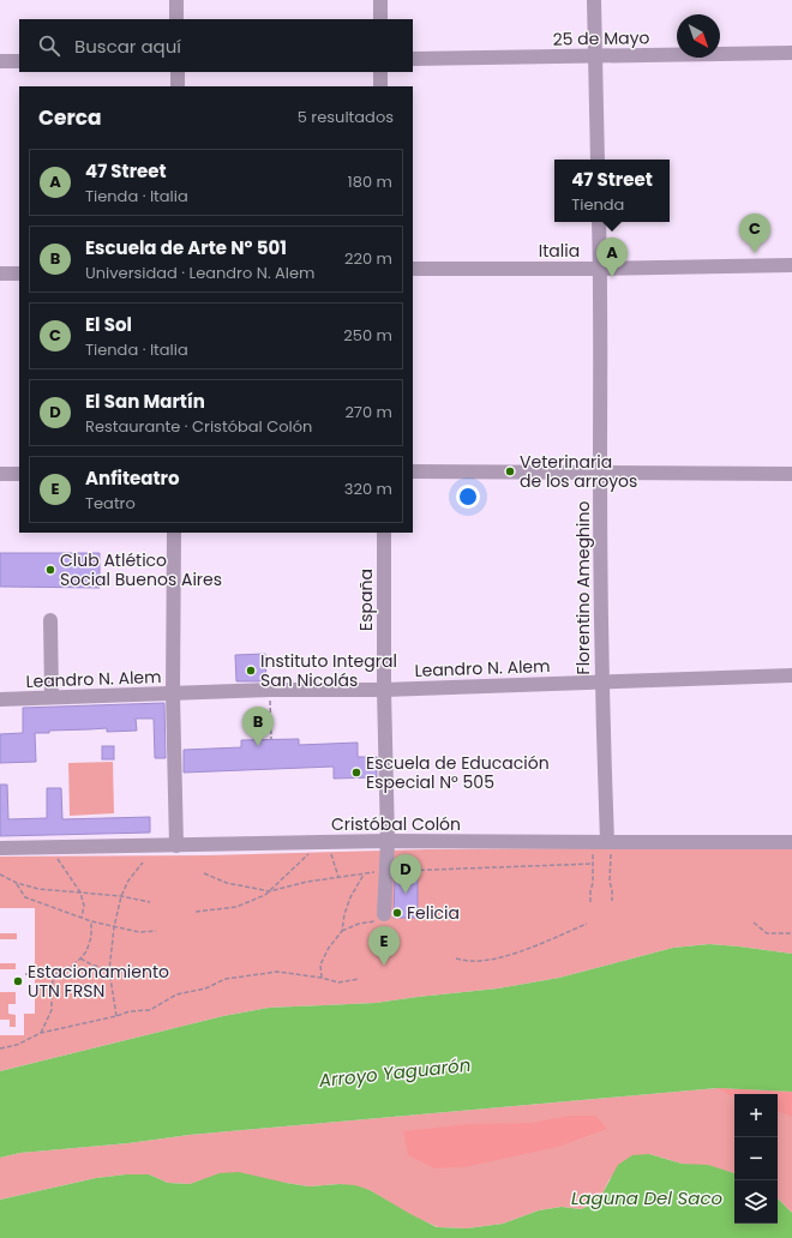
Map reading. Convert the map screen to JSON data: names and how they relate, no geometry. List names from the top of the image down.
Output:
{
  "streets": {
    "street": [
      "25 de Mayo",
      "Italia",
      "Florentino Ameghino",
      "España",
      "Leandro N. Alem",
      "Cristóbal Colón"
    ]
  },
  "crossings": [
    ["Italia", "Florentino Ameghino"],
    ["Florentino Ameghino", "Leandro N. Alem"],
    ["Florentino Ameghino", "Cristóbal Colón"],
    ["España", "Leandro N. Alem"],
    ["España", "Cristóbal Colón"]
  ],
  "water": ["Arroyo Yaguarón", "Laguna Del Saco"],
  "places": [
    "Veterinaria de los arroyos",
    "Club Atlético Social Buenos Aires",
    "Instituto Integral San Nicolás",
    "Escuela de Educación Especial N° 505",
    "Felicia",
    "Estacionamiento UTN FRSN"
  ],
  "north": "bottom right",
  "page": {
    "search": "Buscar aquí",
    "heading": ["Cerca", "5 resultados"],
    "list": [
      {
        "mark": "A",
        "name": "47 Street",
        "note": "Tienda · Italia",
        "value": "180 m"
      },
      {
        "mark": "B",
        "name": "Escuela de Arte N° 501",
        "note": "Universidad · Leandro N. Alem",
        "value": "220 m"
      },
      {
        "mark": "C",
        "name": "El Sol",
        "note": "Tienda · Italia",
        "value": "250 m"
      },
      {
        "mark": "D",
        "name": "El San Martín",
        "note": "Restaurante · Cristóbal Colón",
        "value": "270 m"
      },
      {
        "mark": "E",
        "name": "Anfiteatro",
        "note": "Teatro",
        "value": "320 m"
      }
    ],
    "popup": ["47 Street", "Tienda"],
    "pins": [
      "C",
      "A",
      "B",
      "D",
      "E"
    ],
    "map_buttons": ["+", "−"]
  }
}
